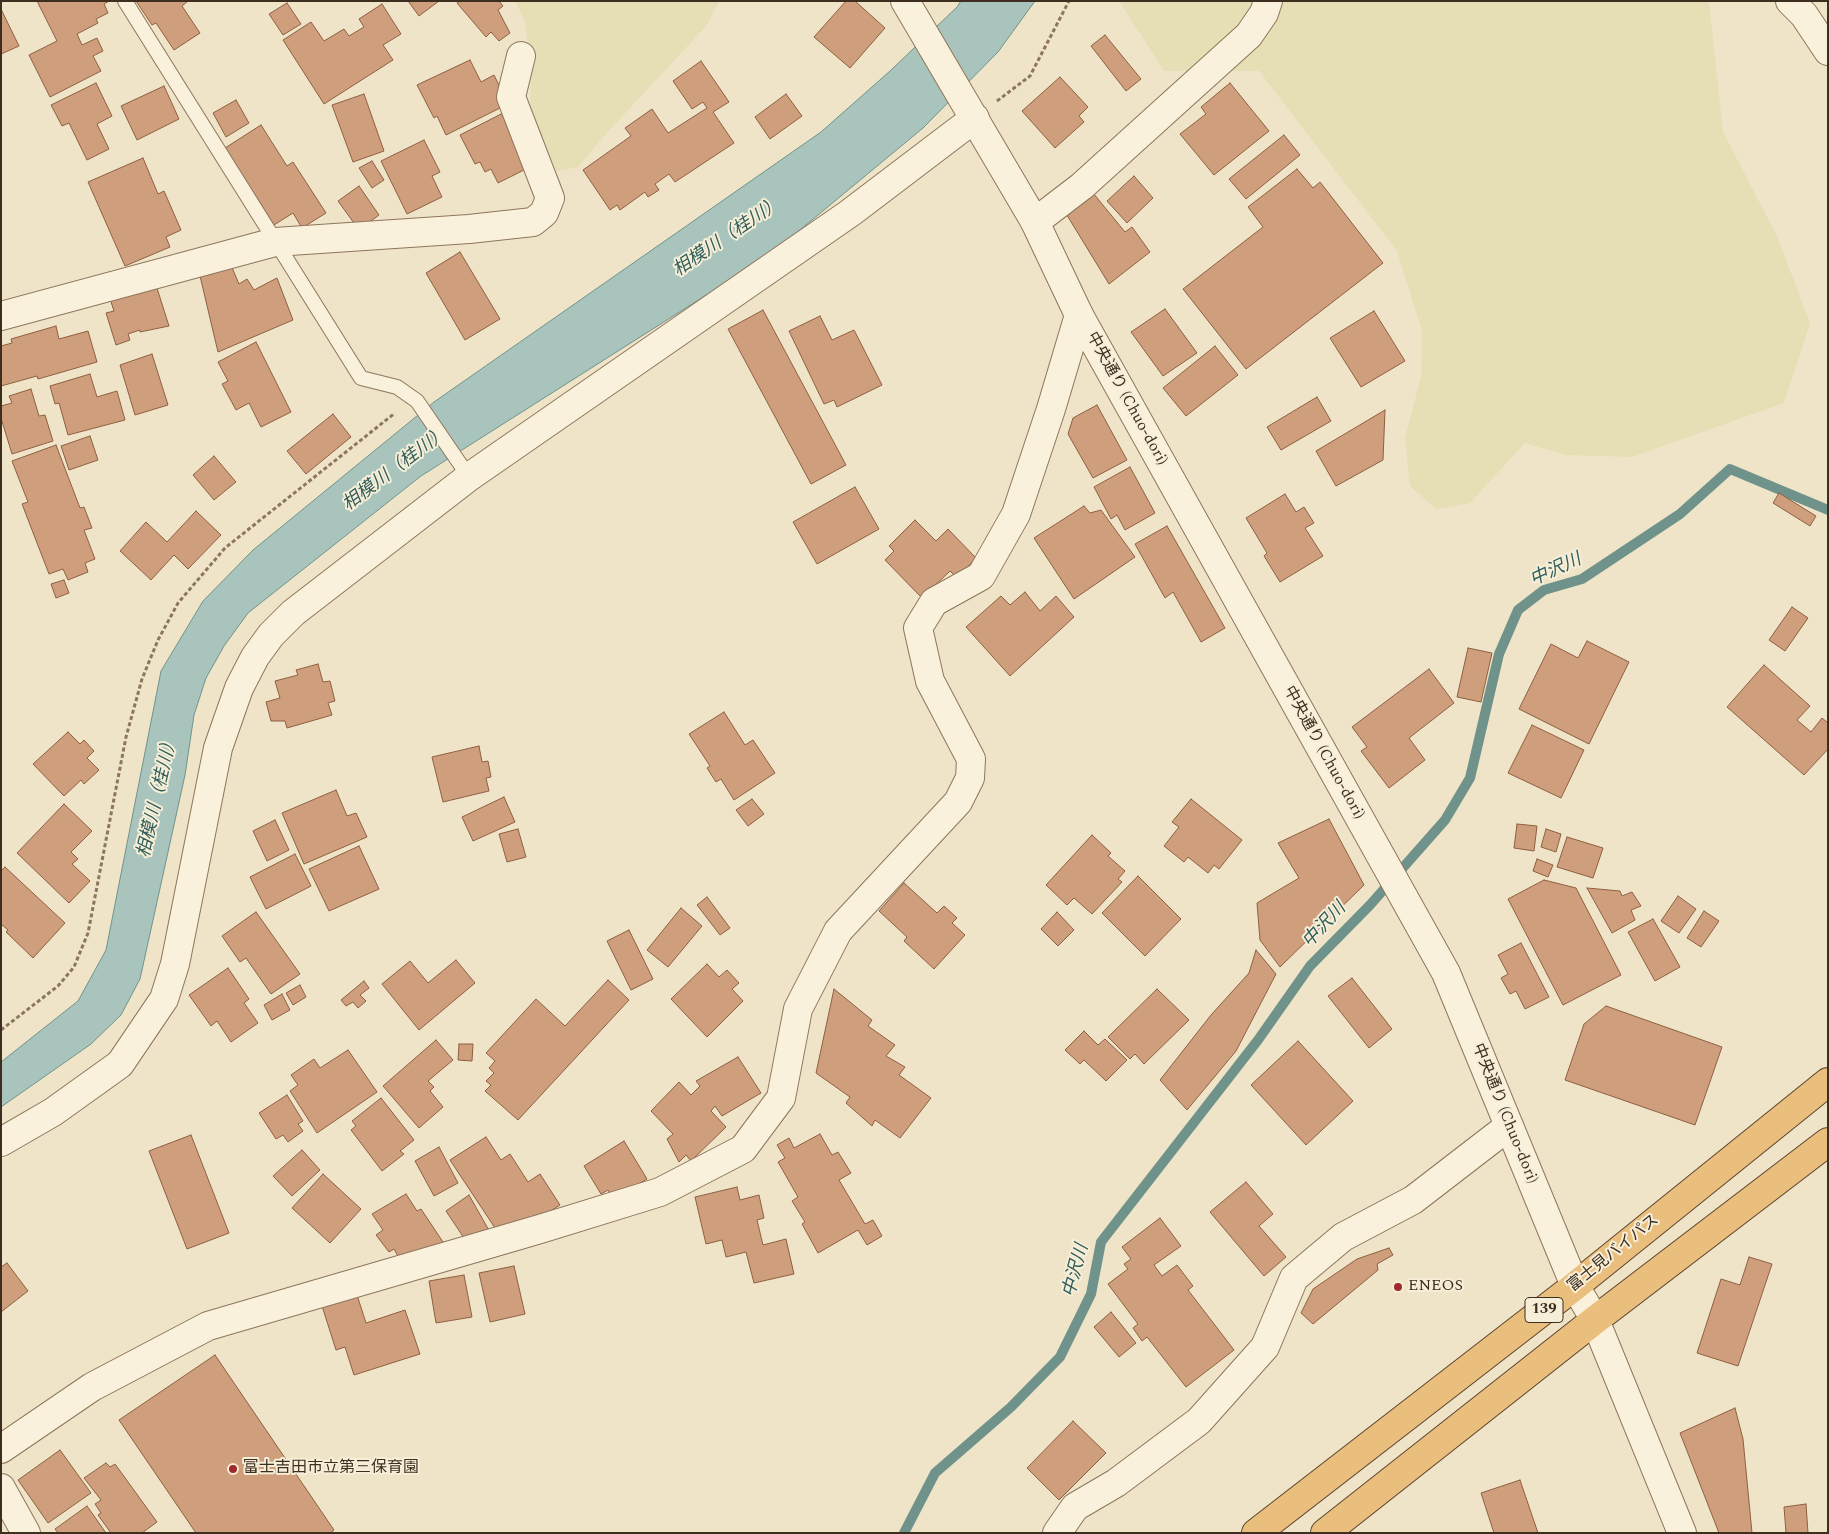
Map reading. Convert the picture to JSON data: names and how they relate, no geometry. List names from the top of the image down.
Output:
{
  "streets": {
    "highway": ["富士見バイパス", "139"],
    "street": ["中央通り (Chuo-dori)"]
  },
  "crossings": [
    ["中央通り (Chuo-dori)", "富士見バイパス"],
    ["中央通り (Chuo-dori)", "139"]
  ],
  "water": ["相模川（桂川）", "中沢川"],
  "places": ["ENEOS", "富士吉田市立第三保育園"]
}
